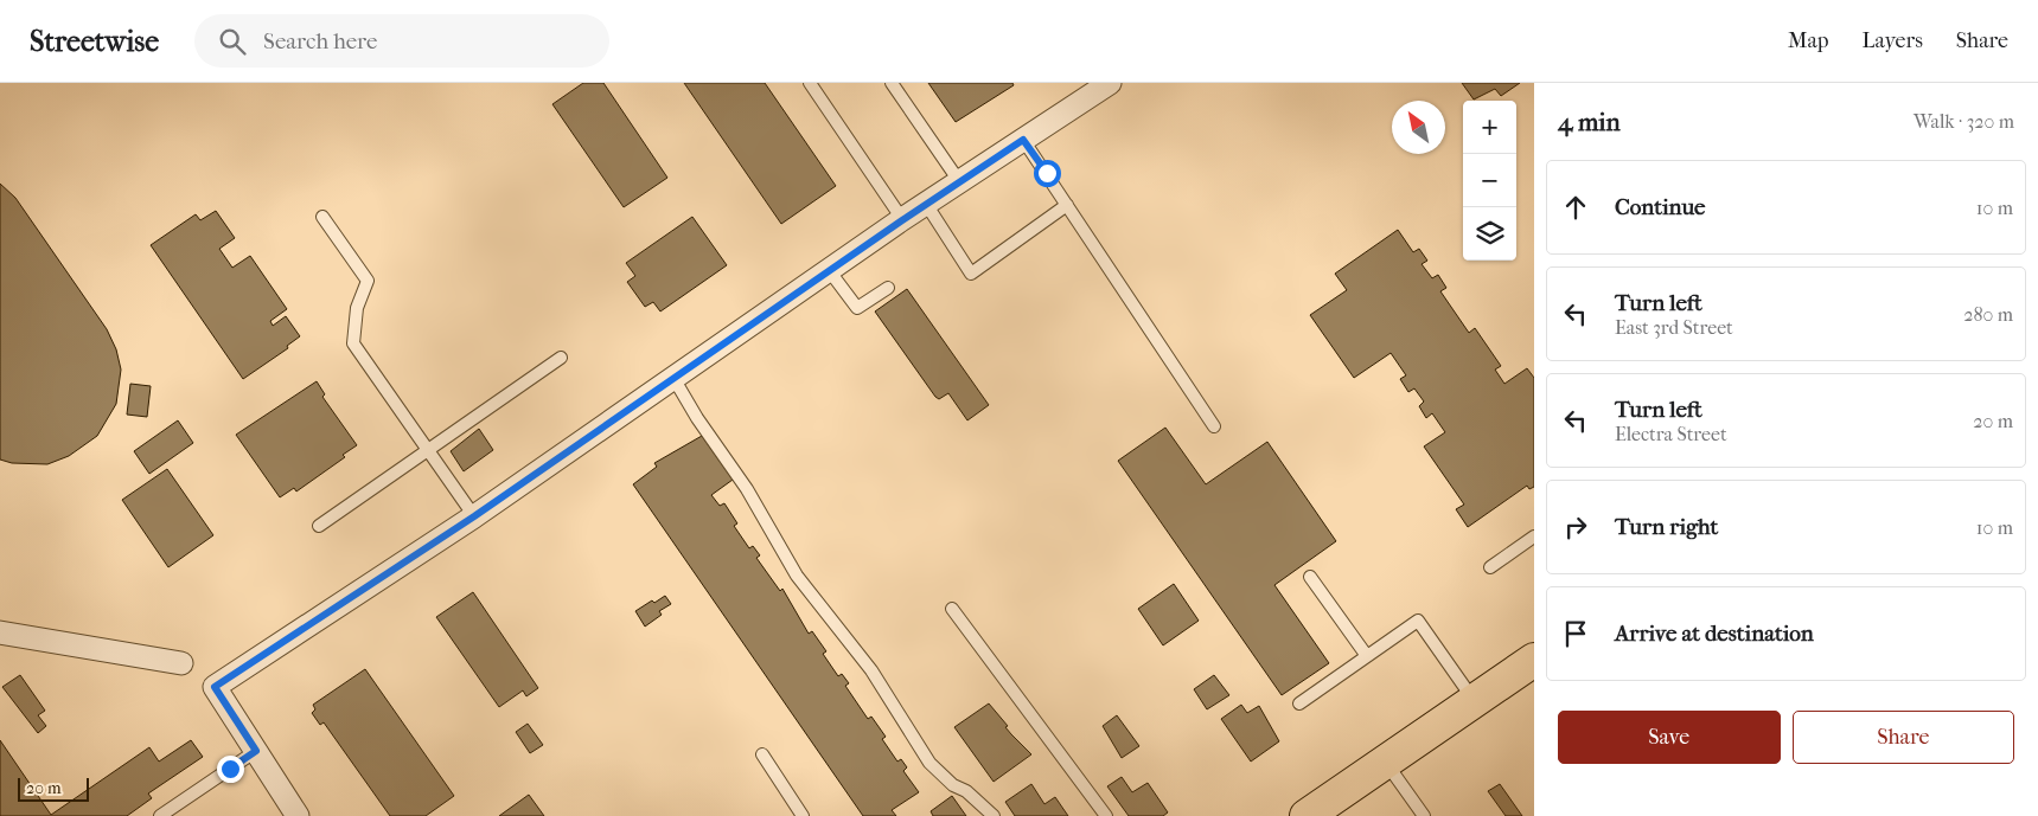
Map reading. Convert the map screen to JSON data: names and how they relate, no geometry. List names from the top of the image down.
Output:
{
  "scale_bar": "20 m",
  "north": "top left",
  "page": {
    "header": "Streetwise",
    "search": "Search here",
    "nav": ["Map", "Layers", "Share"],
    "heading": ["4 min", "Walk · 320 m"],
    "map_buttons": ["+", "−"],
    "list": [
      ["Continue", "10 m"],
      ["Turn left", "East 3rd Street", "280 m"],
      ["Turn left", "Electra Street", "20 m"],
      ["Turn right", "10 m"],
      "Arrive at destination"
    ],
    "buttons": ["Save", "Share"],
    "scale": "20 m"
  }
}
